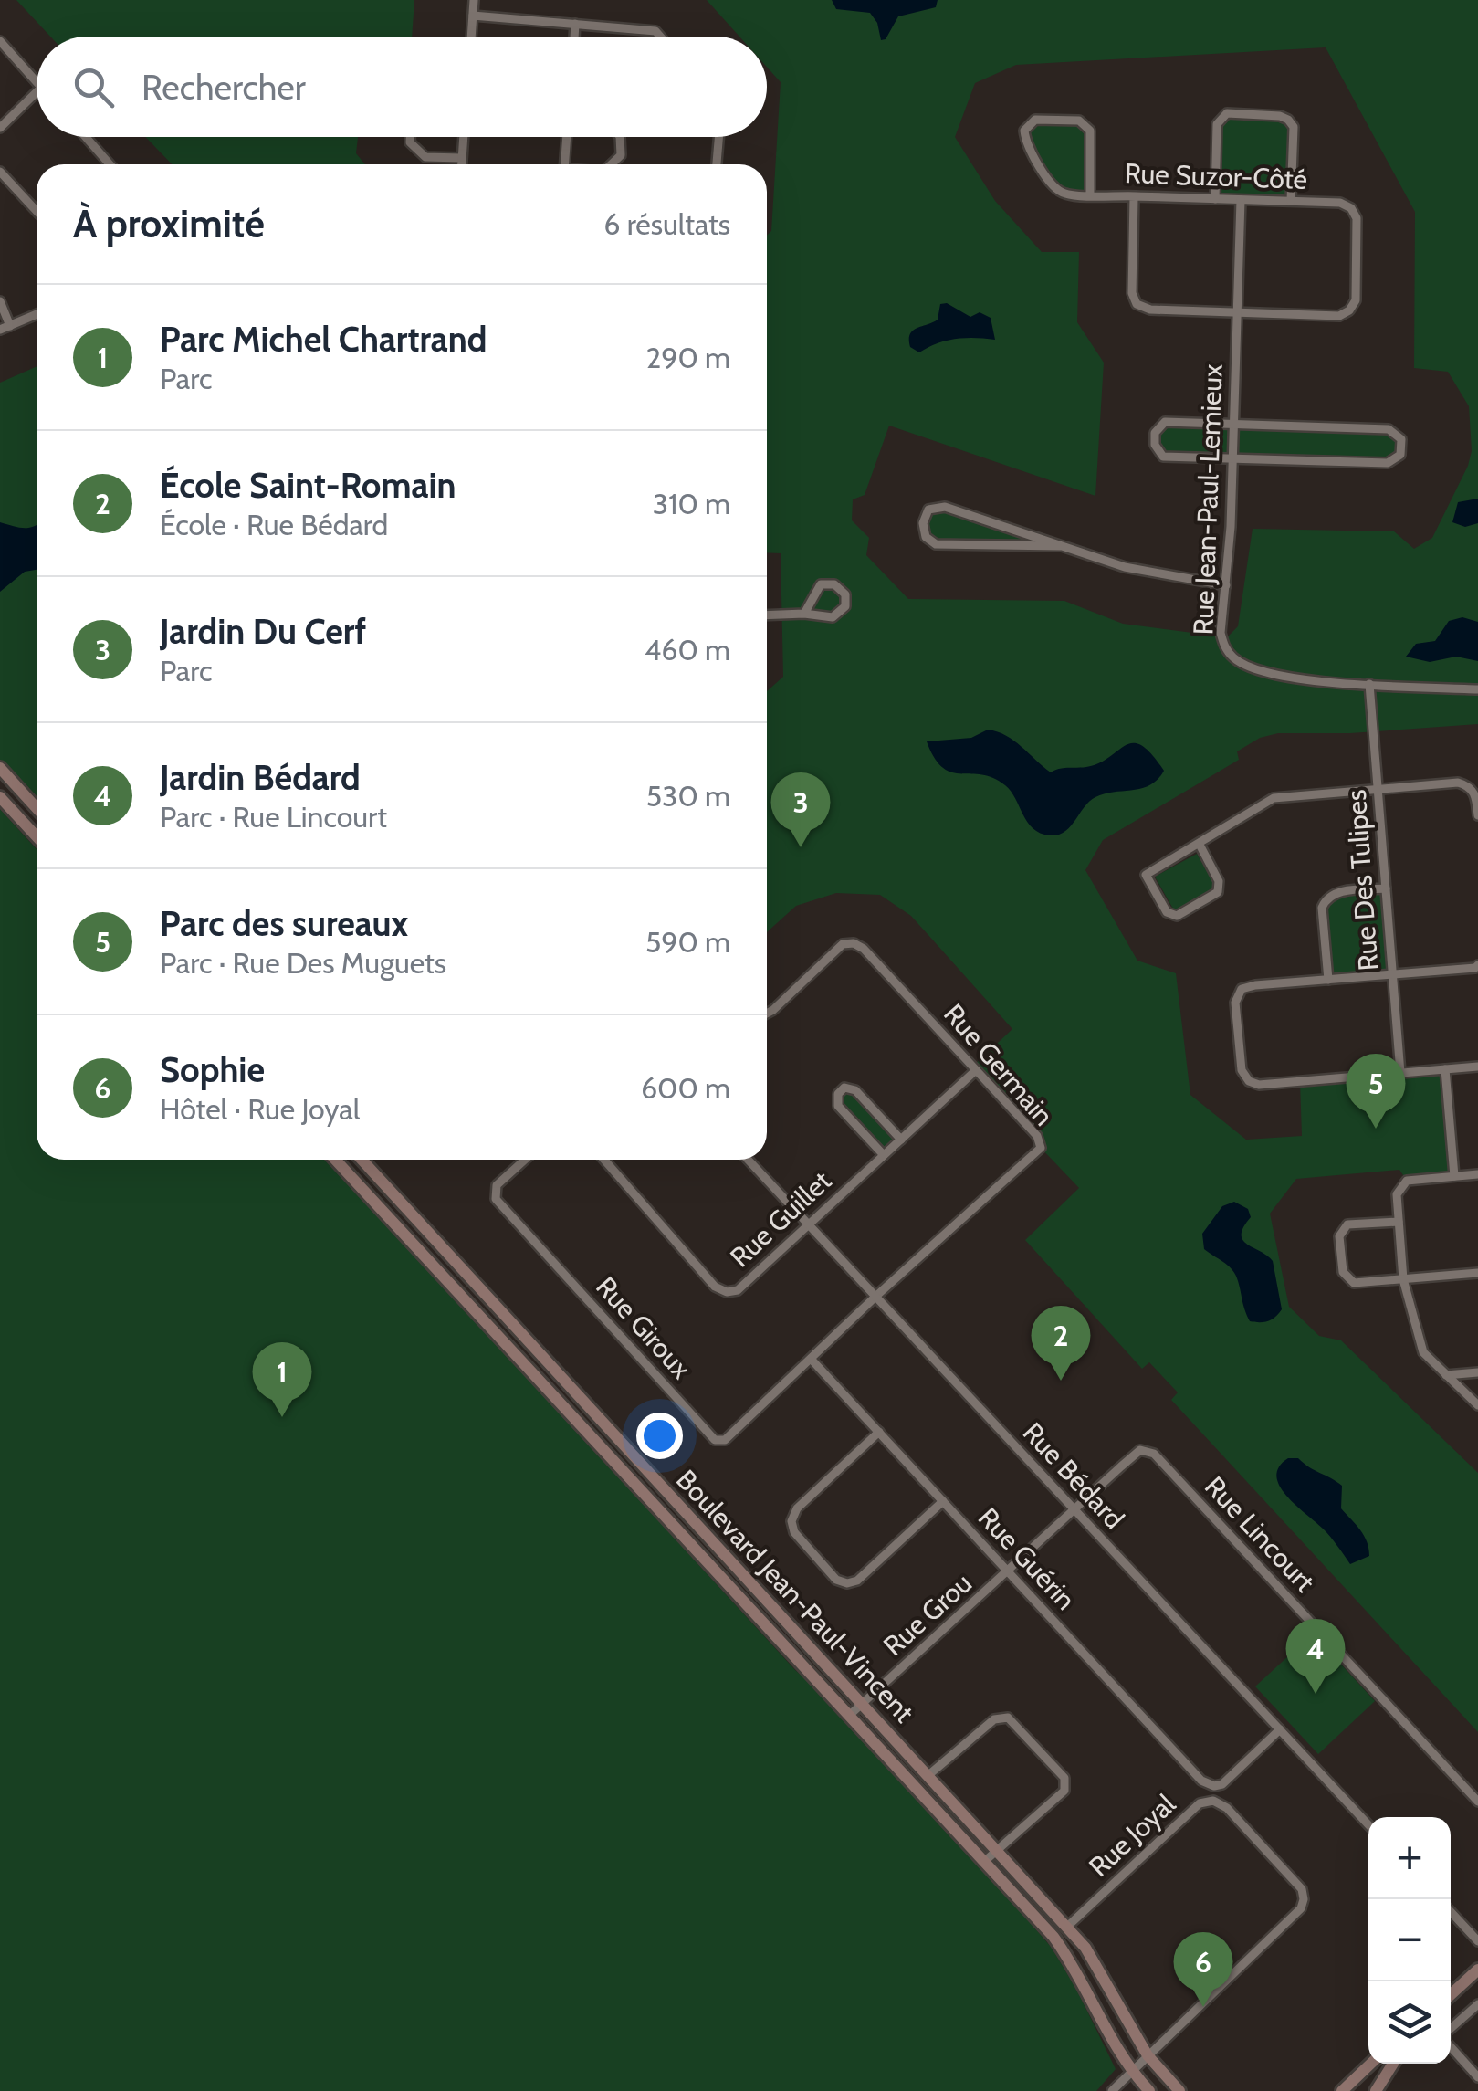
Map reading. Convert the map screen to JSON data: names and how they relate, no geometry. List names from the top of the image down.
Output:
{
  "streets": {
    "street": [
      "Rue Suzor-Côté",
      "Rue Jean-Paul-Lemieux",
      "Rue Des Tulipes",
      "Rue Germain",
      "Rue Guillet",
      "Rue Giroux",
      "Rue Bédard",
      "Rue Lincourt",
      "Rue Guérin",
      "Boulevard Jean-Paul-Vincent",
      "Rue Grou",
      "Rue Joyal"
    ]
  },
  "crossings": [
    ["Rue Suzor-Côté", "Rue Jean-Paul-Lemieux"],
    ["Rue Jean-Paul-Lemieux", "Rue Des Tulipes"],
    ["Rue Germain", "Rue Guillet"],
    ["Rue Germain", "Rue Bédard"],
    ["Rue Guillet", "Rue Bédard"],
    ["Rue Giroux", "Rue Guérin"],
    ["Rue Bédard", "Rue Lincourt"],
    ["Rue Bédard", "Rue Guérin"],
    ["Rue Bédard", "Rue Grou"],
    ["Rue Lincourt", "Rue Grou"],
    ["Rue Guérin", "Rue Grou"],
    ["Boulevard Jean-Paul-Vincent", "Rue Grou"],
    ["Boulevard Jean-Paul-Vincent", "Rue Joyal"]
  ],
  "page": {
    "search": "Rechercher",
    "heading": ["À proximité", "6 résultats"],
    "list": [
      {
        "mark": "1",
        "name": "Parc Michel Chartrand",
        "note": "Parc",
        "value": "290 m"
      },
      {
        "mark": "2",
        "name": "École Saint-Romain",
        "note": "École · Rue Bédard",
        "value": "310 m"
      },
      {
        "mark": "3",
        "name": "Jardin Du Cerf",
        "note": "Parc",
        "value": "460 m"
      },
      {
        "mark": "4",
        "name": "Jardin Bédard",
        "note": "Parc · Rue Lincourt",
        "value": "530 m"
      },
      {
        "mark": "5",
        "name": "Parc des sureaux",
        "note": "Parc · Rue Des Muguets",
        "value": "590 m"
      },
      {
        "mark": "6",
        "name": "Sophie",
        "note": "Hôtel · Rue Joyal",
        "value": "600 m"
      }
    ],
    "pins": [
      "3",
      "5",
      "2",
      "1",
      "4",
      "6"
    ],
    "map_buttons": ["+", "−"]
  }
}
